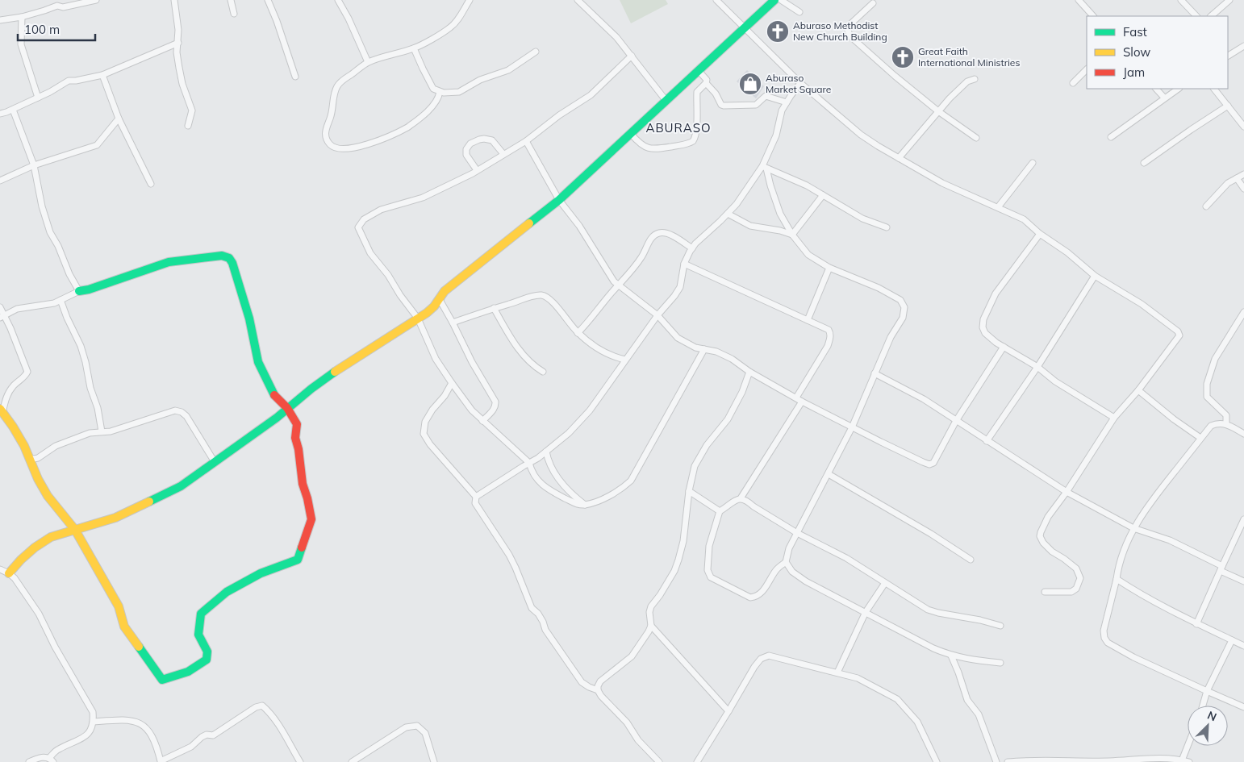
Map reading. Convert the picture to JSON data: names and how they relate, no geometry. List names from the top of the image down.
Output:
{
  "districts": ["ABURASO"],
  "places": {
    "church": ["Aburaso Methodist New Church Building", "Great Faith International Ministries"],
    "shop": ["Aburaso Market Square"]
  },
  "legend": ["Fast", "Slow", "Jam"],
  "scale_bar": "100 m",
  "north": "top right"
}
